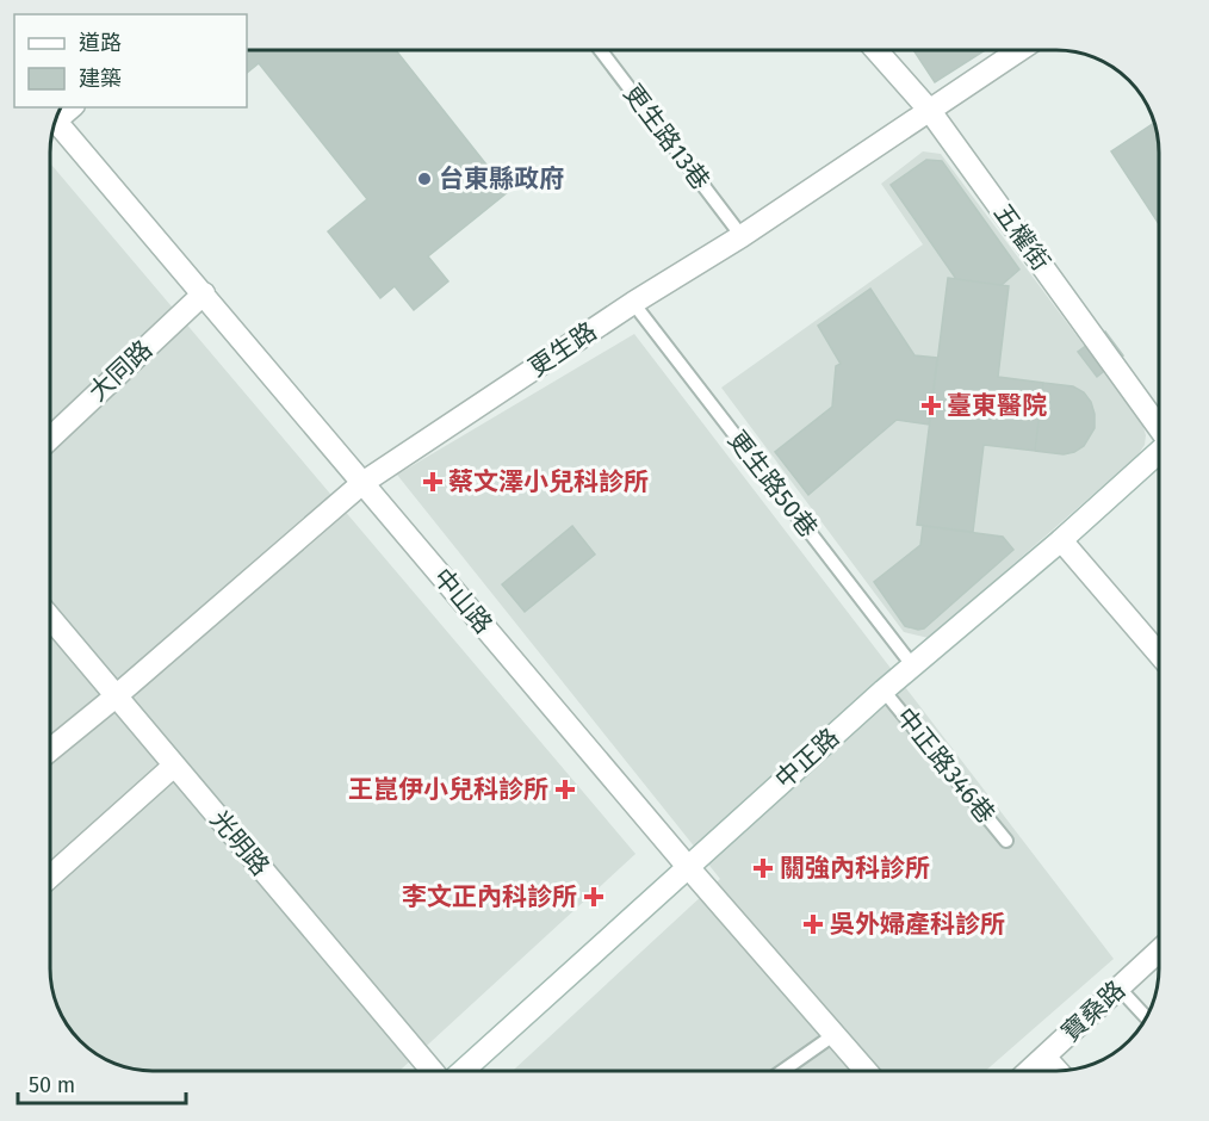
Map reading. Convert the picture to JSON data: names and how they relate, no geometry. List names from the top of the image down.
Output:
{
  "streets": {
    "street": [
      "五權街",
      "更生路",
      "大同路",
      "中山路",
      "中正路",
      "光明路",
      "寶桑路"
    ],
    "lane": ["更生路13巷", "更生路50巷", "中正路346巷"]
  },
  "crossings": [
    ["更生路13巷", "更生路"],
    ["五權街", "更生路"],
    ["更生路", "更生路50巷"],
    ["更生路", "中山路"],
    ["更生路", "光明路"],
    ["大同路", "中山路"],
    ["更生路50巷", "中正路"],
    ["中山路", "中正路"],
    ["中正路", "中正路346巷"]
  ],
  "places": {
    "other": ["台東縣政府"],
    "health": [
      "臺東醫院",
      "蔡文澤小兒科診所",
      "王崑伊小兒科診所",
      "關強內科診所",
      "李文正內科診所",
      "吳外婦產科診所"
    ]
  },
  "legend": ["道路", "建築"],
  "scale_bar": "50 m"
}
